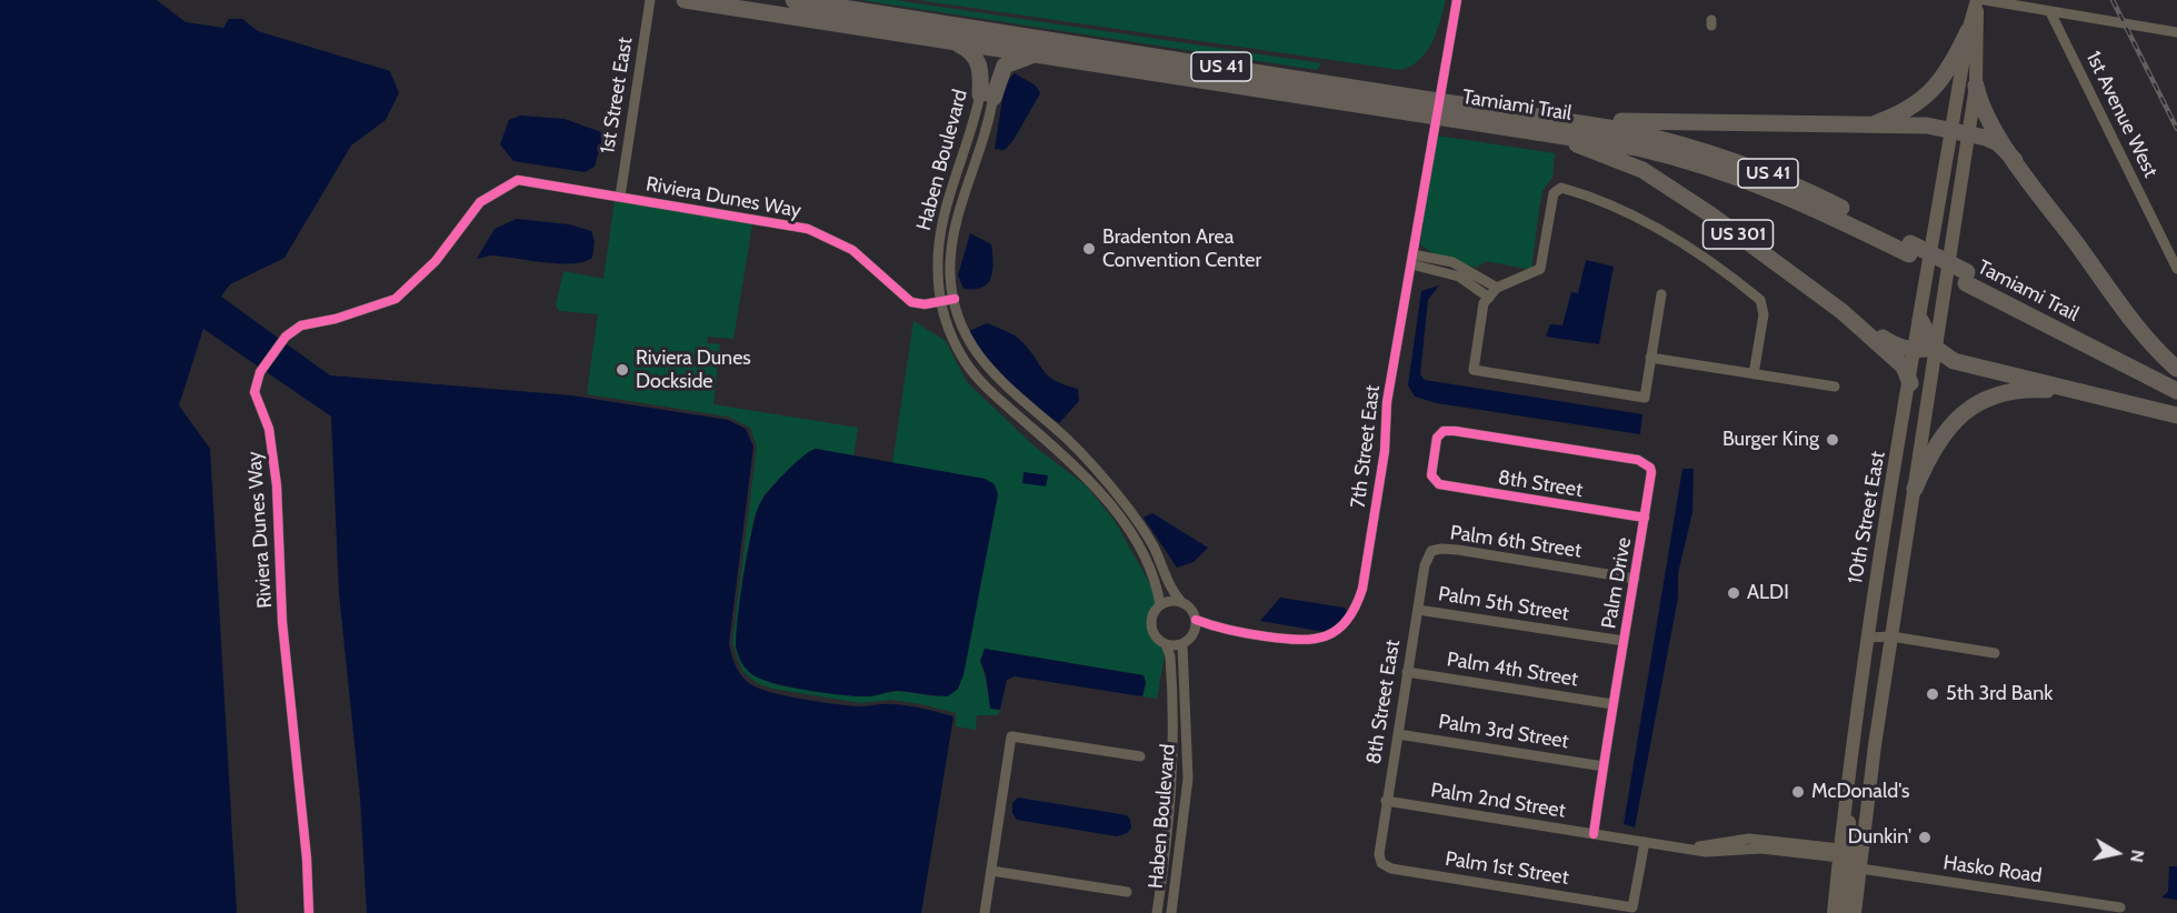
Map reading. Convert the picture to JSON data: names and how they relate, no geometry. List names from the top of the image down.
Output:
{
  "streets": {
    "highway": ["US 41", "Tamiami Trail", "US 301"],
    "main road": ["10th Street East"],
    "street": [
      "1st Street East",
      "1st Avenue West",
      "Haben Boulevard",
      "Riviera Dunes Way",
      "7th Street East",
      "8th Street",
      "Palm 6th Street",
      "Palm Drive",
      "Palm 5th Street",
      "Palm 4th Street",
      "8th Street East",
      "Palm 3rd Street",
      "Palm 2nd Street",
      "Palm 1st Street",
      "Hasko Road"
    ]
  },
  "crossings": [
    ["1st Street East", "Riviera Dunes Way"],
    ["Tamiami Trail", "Haben Boulevard"],
    ["Tamiami Trail", "US 301"],
    ["Tamiami Trail", "7th Street East"],
    ["Haben Boulevard", "Riviera Dunes Way"],
    ["Haben Boulevard", "7th Street East"],
    ["US 301", "10th Street East"],
    ["8th Street", "Palm Drive"],
    ["10th Street East", "Palm 2nd Street"],
    ["10th Street East", "Hasko Road"],
    ["Palm 6th Street", "Palm Drive"],
    ["Palm 6th Street", "8th Street East"],
    ["Palm Drive", "Palm 5th Street"],
    ["Palm Drive", "Palm 4th Street"],
    ["Palm Drive", "Palm 3rd Street"],
    ["Palm Drive", "Palm 2nd Street"],
    ["Palm 5th Street", "8th Street East"],
    ["Palm 4th Street", "8th Street East"],
    ["8th Street East", "Palm 3rd Street"],
    ["8th Street East", "Palm 2nd Street"],
    ["8th Street East", "Palm 1st Street"],
    ["Palm 2nd Street", "Palm 1st Street"]
  ],
  "places": [
    "Bradenton Area Convention Center",
    "Riviera Dunes Dockside",
    "Burger King",
    "ALDI",
    "5th 3rd Bank",
    "McDonald's",
    "Dunkin'"
  ],
  "north": "right"
}
